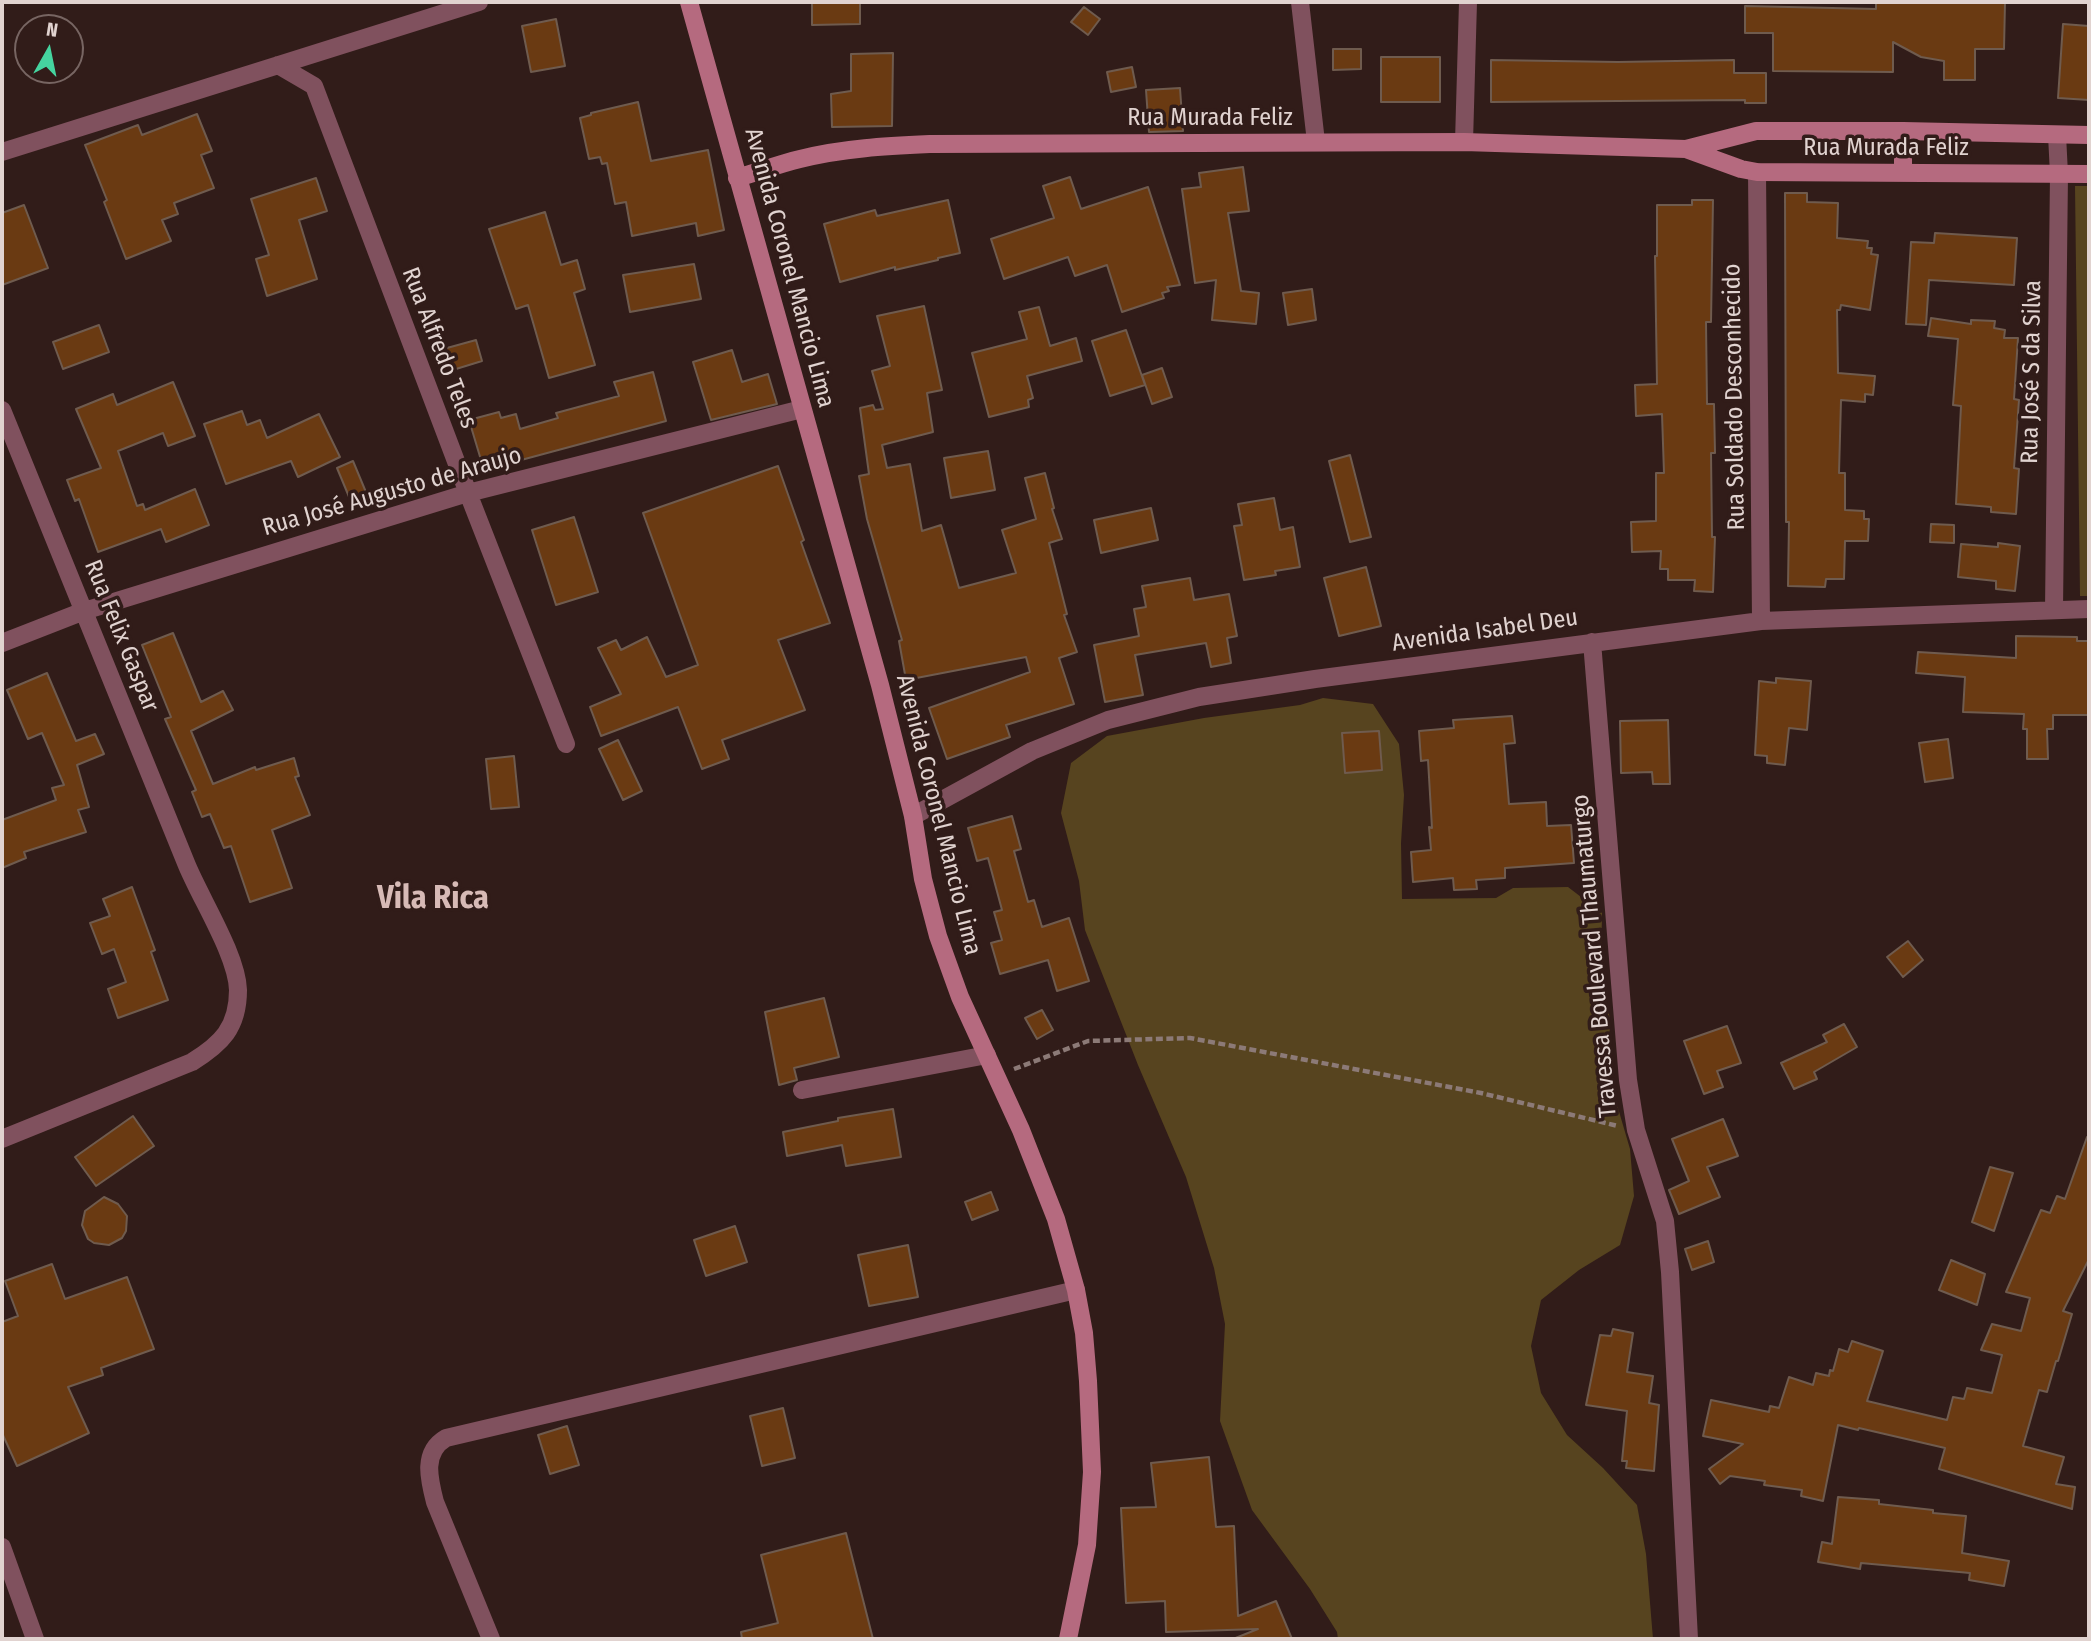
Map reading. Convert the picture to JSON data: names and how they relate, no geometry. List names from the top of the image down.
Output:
{
  "streets": {
    "street": [
      "Rua Murada Feliz",
      "Avenida Coronel Mancio Lima",
      "Rua Alfredo Teles",
      "Rua José S da Silva",
      "Rua Soldado Desconhecido",
      "Rua José Augusto de Araujo",
      "Avenida Isabel Deu",
      "Rua Felix Gaspar",
      "Travessa Boulevard Thaumaturgo"
    ]
  },
  "crossings": [
    ["Rua Murada Feliz", "Avenida Coronel Mancio Lima"],
    ["Rua Murada Feliz", "Rua José S da Silva"],
    ["Rua Murada Feliz", "Rua Soldado Desconhecido"],
    ["Avenida Coronel Mancio Lima", "Rua José Augusto de Araujo"],
    ["Avenida Coronel Mancio Lima", "Avenida Isabel Deu"],
    ["Rua Alfredo Teles", "Rua José Augusto de Araujo"],
    ["Rua José S da Silva", "Avenida Isabel Deu"],
    ["Rua Soldado Desconhecido", "Avenida Isabel Deu"],
    ["Rua José Augusto de Araujo", "Rua Felix Gaspar"],
    ["Avenida Isabel Deu", "Travessa Boulevard Thaumaturgo"]
  ],
  "districts": ["Vila Rica"],
  "north": "top"
}
